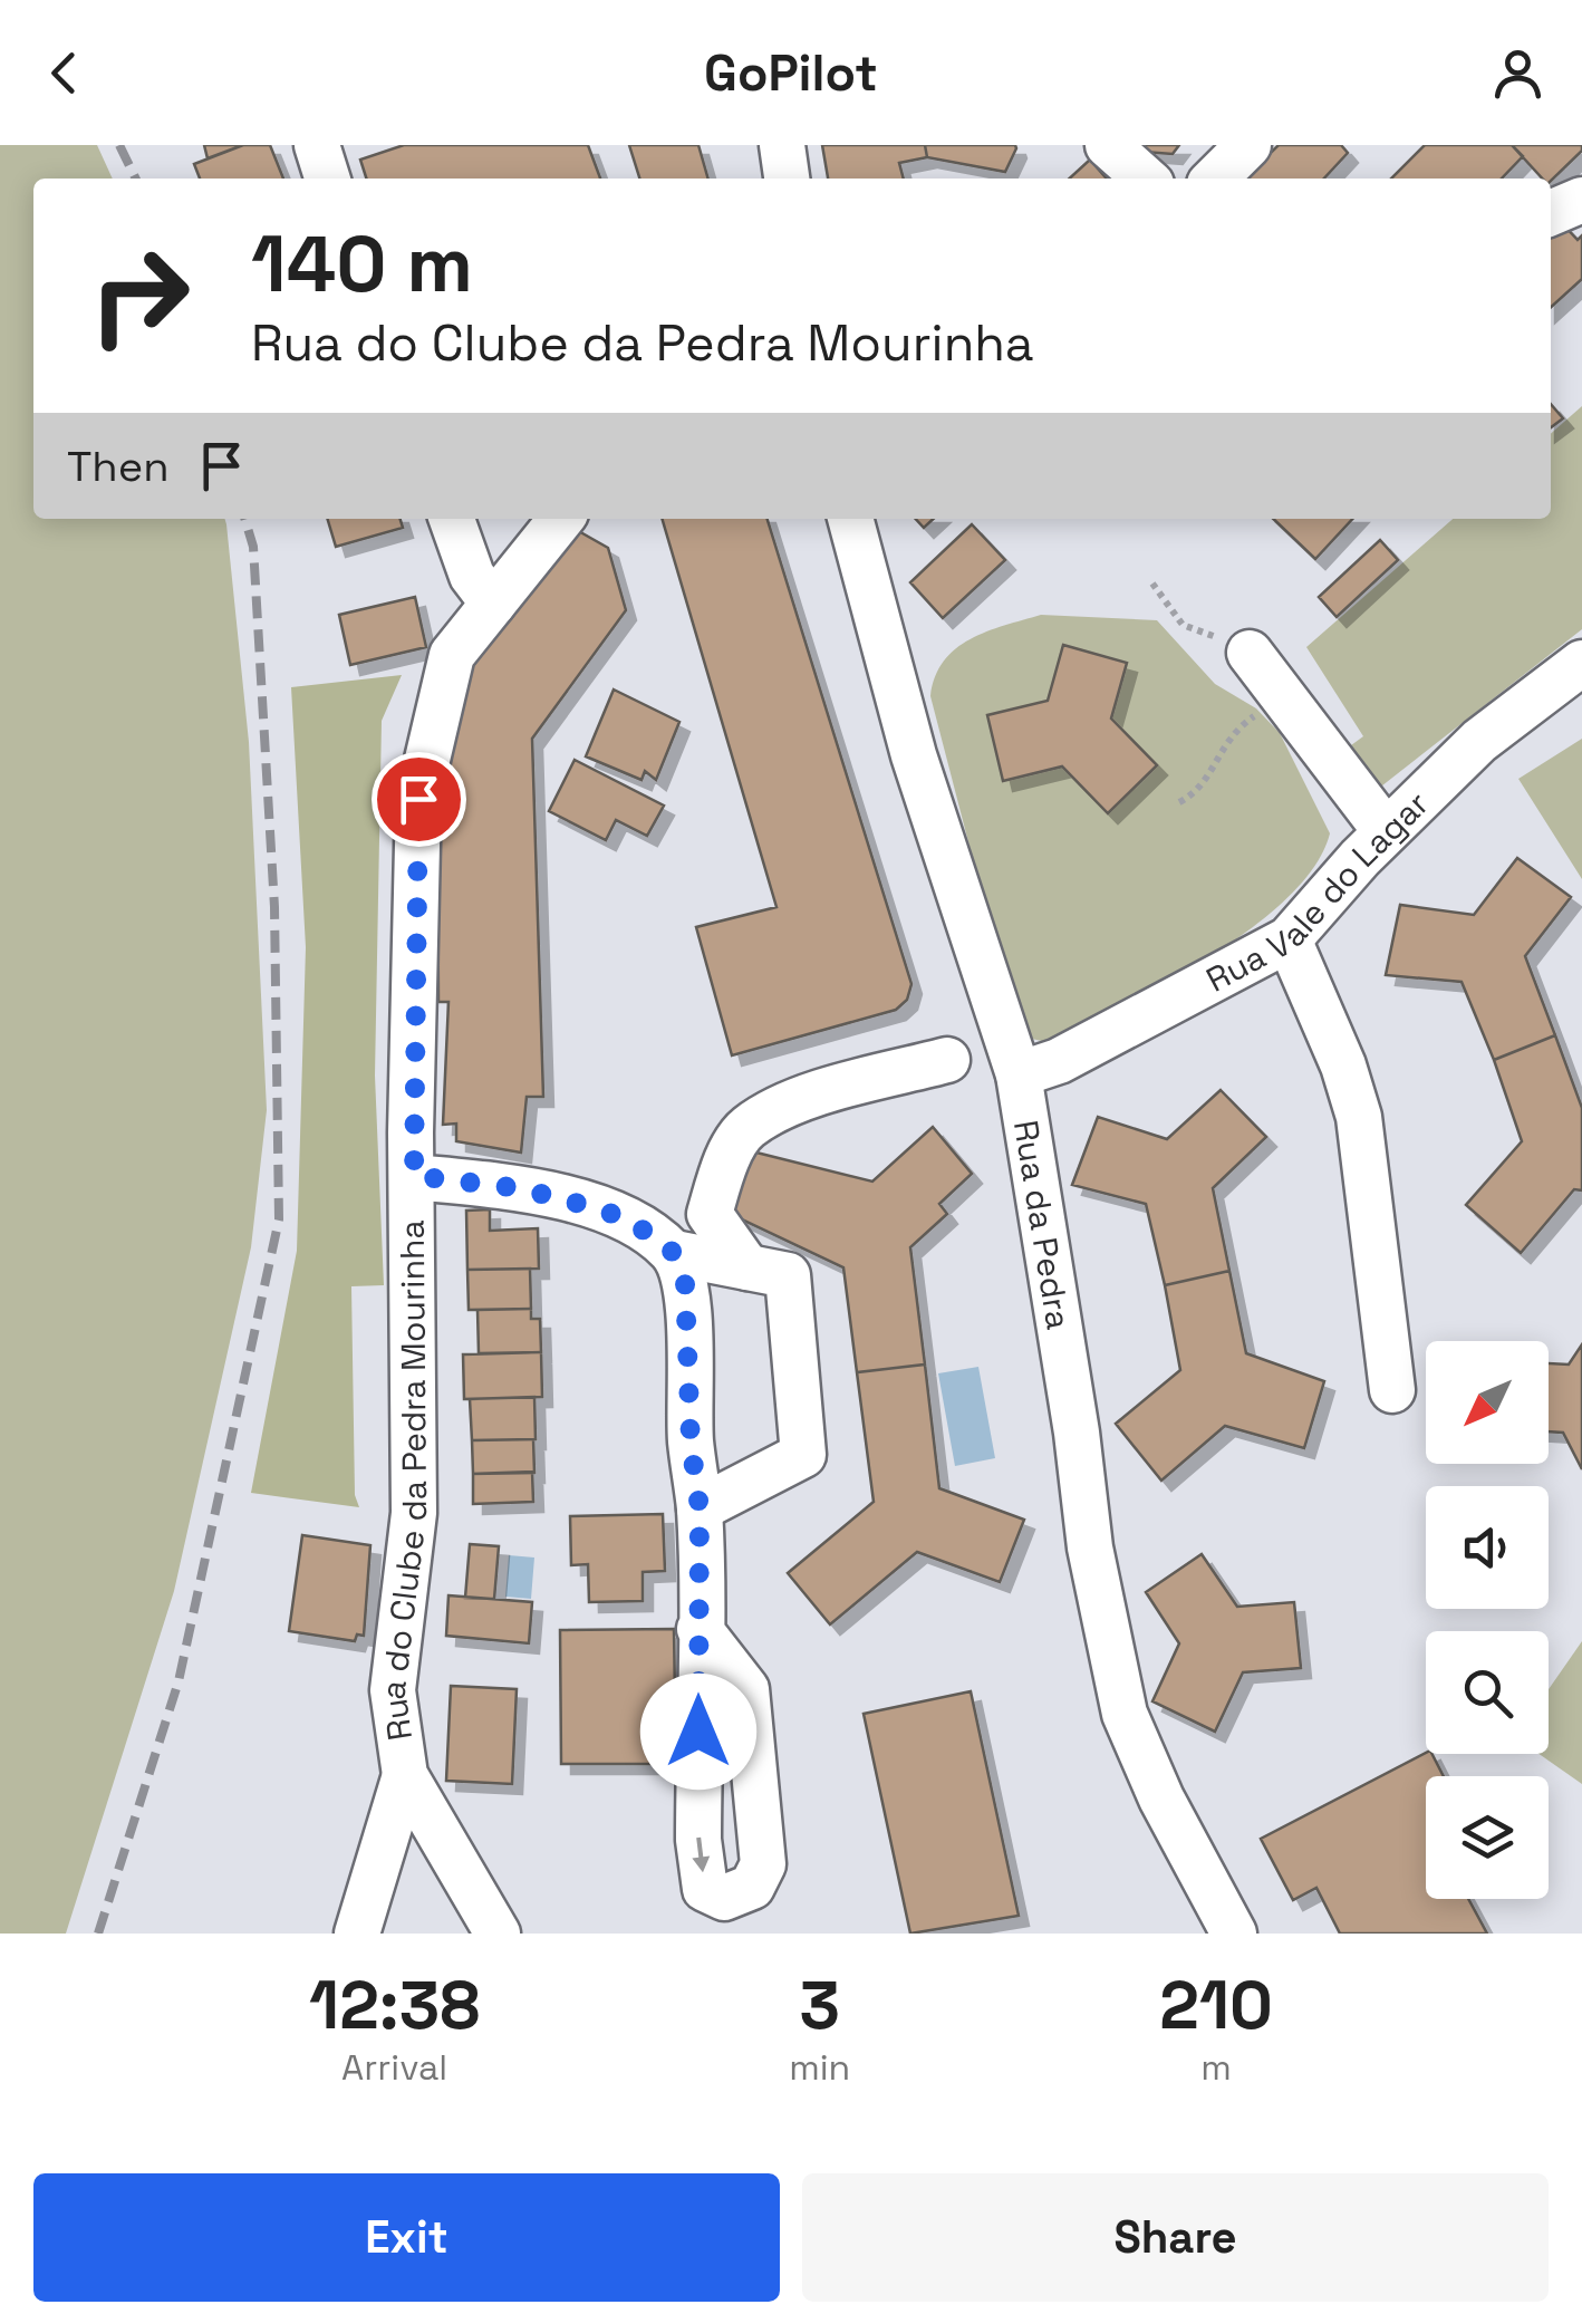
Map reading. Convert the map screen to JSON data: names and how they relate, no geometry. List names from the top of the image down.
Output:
{
  "streets": {
    "street": ["Rua Vale do Lagar", "Rua da Pedra", "Rua do Clube da Pedra Mourinha"]
  },
  "crossings": [
    ["Rua Vale do Lagar", "Rua da Pedra"]
  ],
  "north": "bottom left",
  "page": {
    "header": "GoPilot",
    "turn": ["140 m", "Rua do Clube da Pedra Mourinha"],
    "then": "Then",
    "eta": [
      "12:38",
      "Arrival",
      "3",
      "min",
      "210",
      "m"
    ],
    "buttons": ["Exit", "Share"]
  }
}
